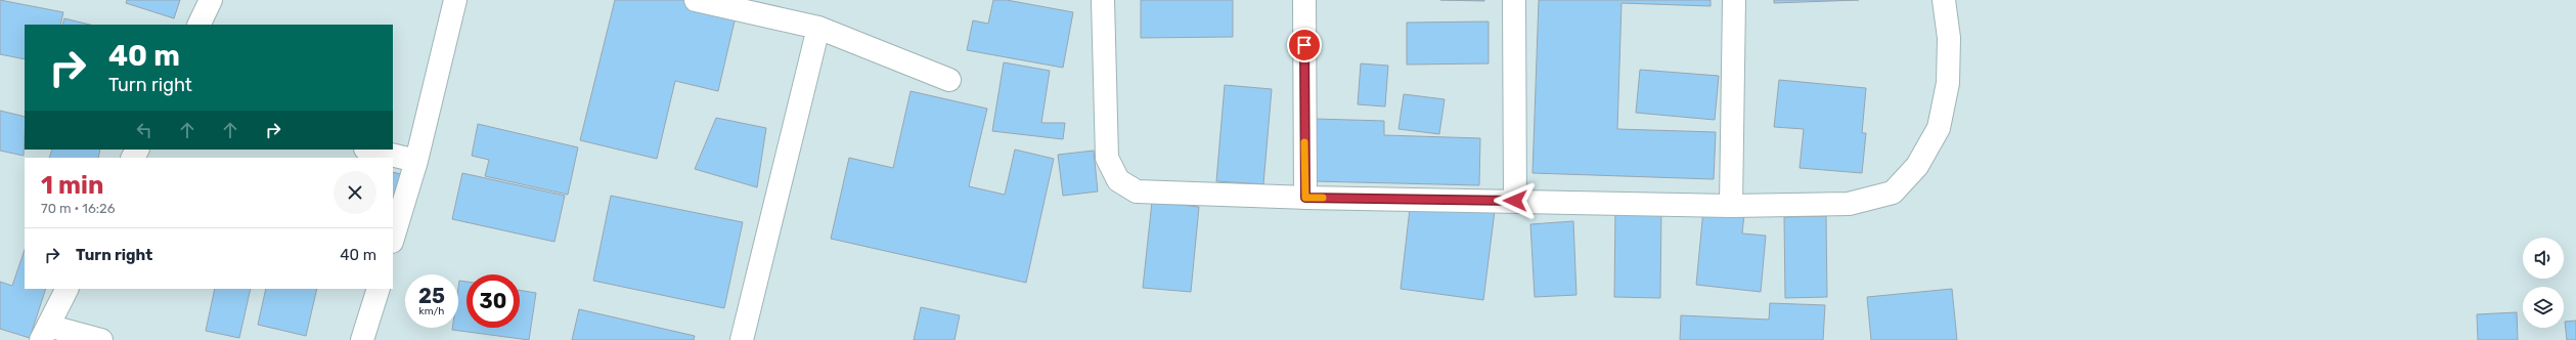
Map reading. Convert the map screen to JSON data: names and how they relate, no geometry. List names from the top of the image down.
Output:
{
  "page": {
    "turn": ["40 m", "Turn right"],
    "heading": ["1 min", "70 m · 16:26"],
    "list": [
      {
        "name": "Turn right",
        "value": "40 m"
      }
    ],
    "speed": "25 km/h",
    "limit": "30"
  }
}
